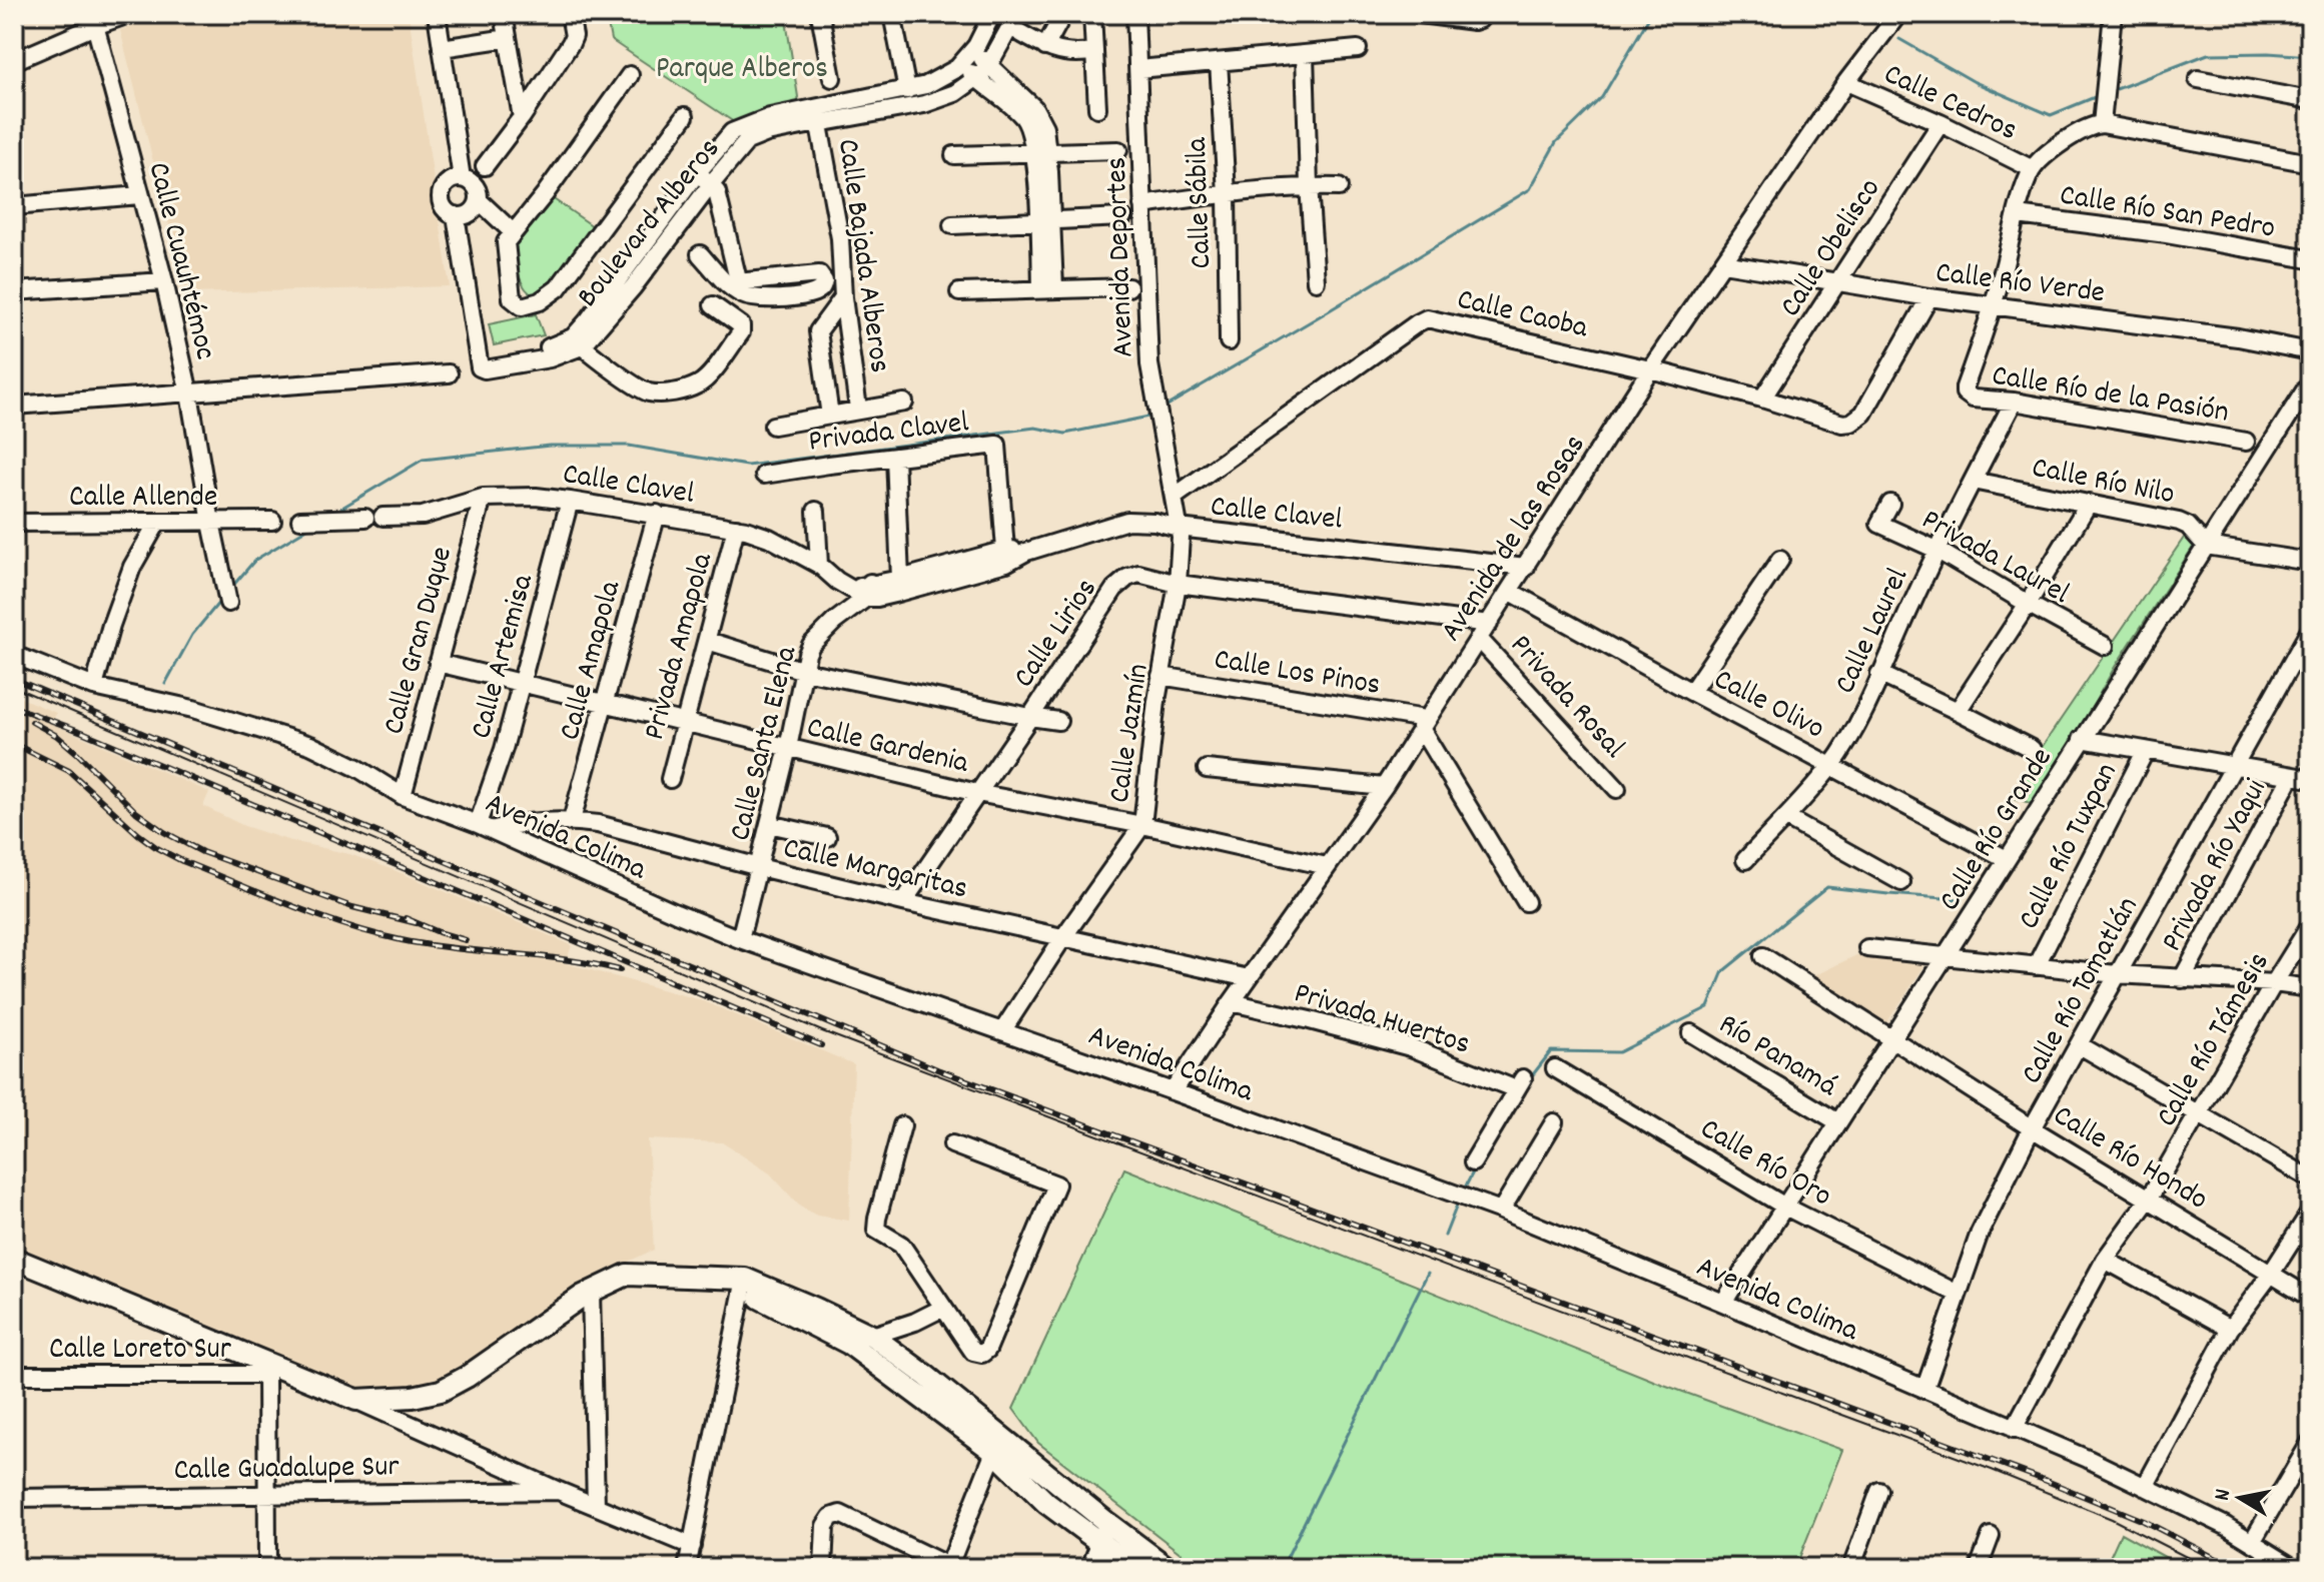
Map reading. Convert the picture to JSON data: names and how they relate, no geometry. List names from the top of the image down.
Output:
{
  "streets": {
    "street": [
      "Calle Cedros",
      "Calle Sábila",
      "Calle Río San Pedro",
      "Boulevard Alberos",
      "Calle Obelisco",
      "Calle Bajada Alberos",
      "Avenida Deportes",
      "Calle Cuauhtémoc",
      "Calle Río Verde",
      "Calle Caoba",
      "Calle Río de la Pasión",
      "Privada Clavel",
      "Calle Río Nilo",
      "Calle Clavel",
      "Calle Allende",
      "Avenida de las Rosas",
      "Privada Laurel",
      "Calle Laurel",
      "Calle Lirios",
      "Calle Gran Duque",
      "Privada Amapola",
      "Calle Artemisa",
      "Calle Amapola",
      "Calle Los Pinos",
      "Privada Rosal",
      "Calle Olivo",
      "Calle Jazmín",
      "Calle Santa Elena",
      "Calle Gardenia",
      "Calle Río Grande",
      "Avenida Colima",
      "Calle Río Tuxpan",
      "Privada Río Yaqui",
      "Calle Margaritas",
      "Calle Río Tomatlán",
      "Privada Huertos",
      "Calle Río Támesis",
      "Río Panamá",
      "Calle Río Hondo",
      "Calle Río Oro",
      "Calle Loreto Sur",
      "Calle Guadalupe Sur"
    ]
  },
  "crossings": [
    ["Calle Cedros", "Calle Obelisco"],
    ["Calle Cedros", "Avenida de las Rosas"],
    ["Boulevard Alberos", "Calle Bajada Alberos"],
    ["Calle Obelisco", "Calle Río Verde"],
    ["Calle Obelisco", "Calle Caoba"],
    ["Avenida Deportes", "Calle Caoba"],
    ["Avenida Deportes", "Calle Jazmín"],
    ["Calle Cuauhtémoc", "Calle Allende"],
    ["Calle Río Verde", "Calle Caoba"],
    ["Calle Río Verde", "Calle Río de la Pasión"],
    ["Calle Río Verde", "Avenida de las Rosas"],
    ["Calle Caoba", "Avenida de las Rosas"],
    ["Calle Caoba", "Calle Jazmín"],
    ["Calle Río de la Pasión", "Calle Laurel"],
    ["Privada Clavel", "Calle Clavel"],
    ["Calle Río Nilo", "Calle Laurel"],
    ["Calle Río Nilo", "Calle Río Grande"],
    ["Calle Clavel", "Avenida de las Rosas"],
    ["Calle Clavel", "Calle Gran Duque"],
    ["Calle Clavel", "Privada Amapola"],
    ["Calle Clavel", "Calle Artemisa"],
    ["Calle Clavel", "Calle Amapola"],
    ["Calle Clavel", "Calle Jazmín"],
    ["Calle Clavel", "Calle Santa Elena"],
    ["Avenida de las Rosas", "Calle Lirios"],
    ["Avenida de las Rosas", "Calle Los Pinos"],
    ["Avenida de las Rosas", "Privada Rosal"],
    ["Avenida de las Rosas", "Calle Olivo"],
    ["Avenida de las Rosas", "Calle Gardenia"],
    ["Avenida de las Rosas", "Avenida Colima"],
    ["Avenida de las Rosas", "Calle Margaritas"],
    ["Avenida de las Rosas", "Privada Huertos"],
    ["Privada Laurel", "Calle Laurel"],
    ["Calle Laurel", "Calle Olivo"],
    ["Calle Lirios", "Calle Jazmín"],
    ["Calle Lirios", "Calle Gardenia"],
    ["Calle Lirios", "Calle Margaritas"],
    ["Calle Gran Duque", "Calle Gardenia"],
    ["Calle Gran Duque", "Avenida Colima"],
    ["Privada Amapola", "Calle Gardenia"],
    ["Calle Artemisa", "Calle Gardenia"],
    ["Calle Artemisa", "Avenida Colima"],
    ["Calle Artemisa", "Calle Margaritas"],
    ["Calle Amapola", "Calle Gardenia"],
    ["Calle Amapola", "Calle Margaritas"],
    ["Calle Los Pinos", "Calle Jazmín"],
    ["Calle Olivo", "Calle Río Grande"],
    ["Calle Jazmín", "Calle Gardenia"],
    ["Calle Jazmín", "Avenida Colima"],
    ["Calle Jazmín", "Calle Margaritas"],
    ["Calle Santa Elena", "Calle Gardenia"],
    ["Calle Santa Elena", "Avenida Colima"],
    ["Calle Santa Elena", "Calle Margaritas"],
    ["Calle Río Grande", "Avenida Colima"],
    ["Calle Río Grande", "Río Panamá"],
    ["Calle Río Grande", "Calle Río Hondo"],
    ["Calle Río Grande", "Calle Río Oro"],
    ["Avenida Colima", "Calle Margaritas"],
    ["Avenida Colima", "Calle Río Tomatlán"],
    ["Avenida Colima", "Calle Río Támesis"],
    ["Calle Río Tomatlán", "Calle Río Hondo"],
    ["Calle Río Tomatlán", "Calle Río Oro"],
    ["Calle Río Támesis", "Calle Río Hondo"]
  ],
  "parks": ["Parque Alberos"],
  "north": "left"
}
